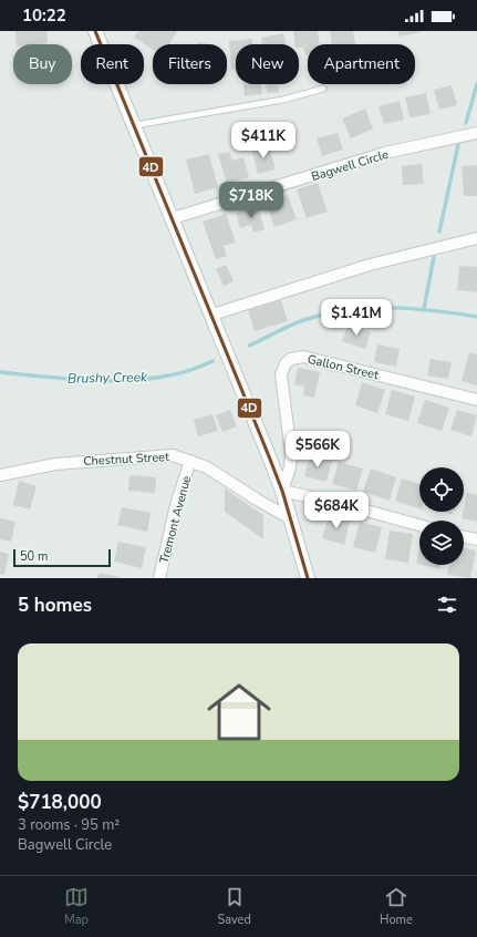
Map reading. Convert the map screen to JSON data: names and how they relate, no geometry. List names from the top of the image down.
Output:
{
  "streets": {
    "street": [
      "Bagwell Circle",
      "Gallon Street",
      "Chestnut Street",
      "Tremont Avenue"
    ]
  },
  "crossings": [
    ["Chestnut Street", "Tremont Avenue"]
  ],
  "water": ["Brushy Creek"],
  "lines": ["transit line 4D"],
  "scale_bar": "50 m",
  "page": {
    "status": "10:22",
    "chip": [
      "Buy",
      "Rent",
      "Filters",
      "New",
      "Apartment"
    ],
    "price": [
      "$411K",
      "$718K",
      "$1.41M",
      "$566K",
      "$684K"
    ],
    "scale": "50 m",
    "heading": "5 homes",
    "list": [
      {
        "name": "$718,000",
        "note": "3 rooms · 95 m² · Bagwell Circle"
      }
    ],
    "tabs": ["Map", "Saved", "Home"]
  }
}
